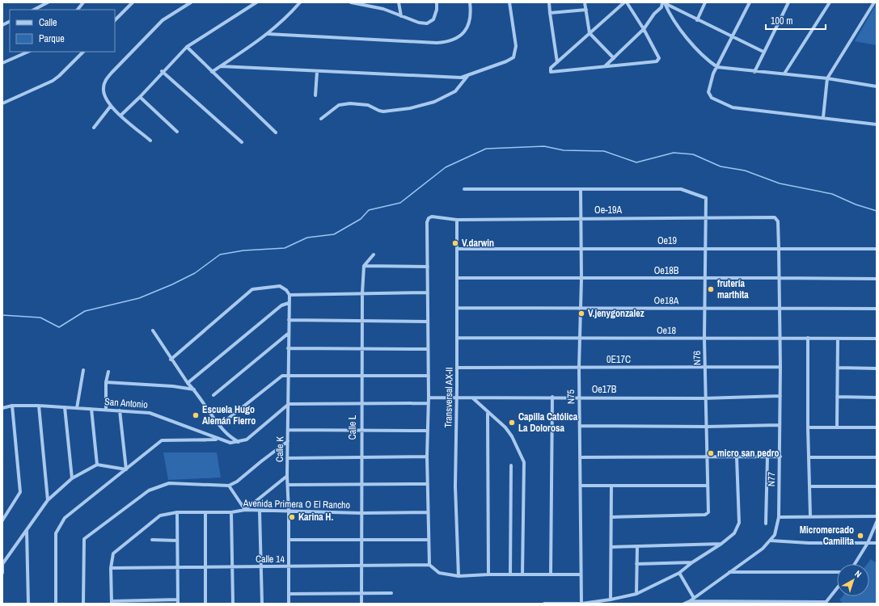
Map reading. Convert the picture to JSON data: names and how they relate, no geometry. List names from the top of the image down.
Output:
{
  "streets": {
    "street": [
      "Oe-19A",
      "Oe19",
      "Oe18B",
      "Oe18A",
      "Oe18",
      "N76",
      "0E17C",
      "Oe17B",
      "N75",
      "Transversal AX-II",
      "San Antonio",
      "Calle L",
      "Calle K",
      "N77",
      "Avenida Primera O El Rancho",
      "Calle 14"
    ]
  },
  "crossings": [
    ["Oe-19A", "N76"],
    ["Oe-19A", "N75"],
    ["Oe-19A", "Transversal AX-II"],
    ["Oe-19A", "N77"],
    ["Oe19", "N76"],
    ["Oe19", "N75"],
    ["Oe19", "Transversal AX-II"],
    ["Oe19", "N77"],
    ["Oe18B", "N76"],
    ["Oe18B", "N75"],
    ["Oe18B", "Transversal AX-II"],
    ["Oe18B", "N77"],
    ["Oe18A", "N76"],
    ["Oe18A", "N75"],
    ["Oe18A", "Transversal AX-II"],
    ["Oe18A", "N77"],
    ["Oe18", "N76"],
    ["Oe18", "N75"],
    ["Oe18", "Transversal AX-II"],
    ["Oe18", "N77"],
    ["N76", "0E17C"],
    ["N76", "Oe17B"],
    ["N76", "N75"],
    ["0E17C", "N75"],
    ["0E17C", "Transversal AX-II"],
    ["0E17C", "N77"],
    ["Oe17B", "N75"],
    ["Oe17B", "Transversal AX-II"],
    ["Oe17B", "N77"],
    ["Calle L", "Avenida Primera O El Rancho"],
    ["Calle L", "Calle 14"],
    ["Calle K", "Avenida Primera O El Rancho"],
    ["Calle K", "Calle 14"],
    ["Avenida Primera O El Rancho", "Calle 14"]
  ],
  "places": [
    "V.darwin",
    "frutería marthita",
    "V.jenygonzalez",
    "Escuela Hugo Alemán Fierro",
    "Capilla Católica La Dolorosa",
    "micro san pedro",
    "Karina H.",
    "Micromercado Camilita"
  ],
  "legend": ["Calle", "Parque"],
  "scale_bar": "100 m",
  "north": "top right"
}
